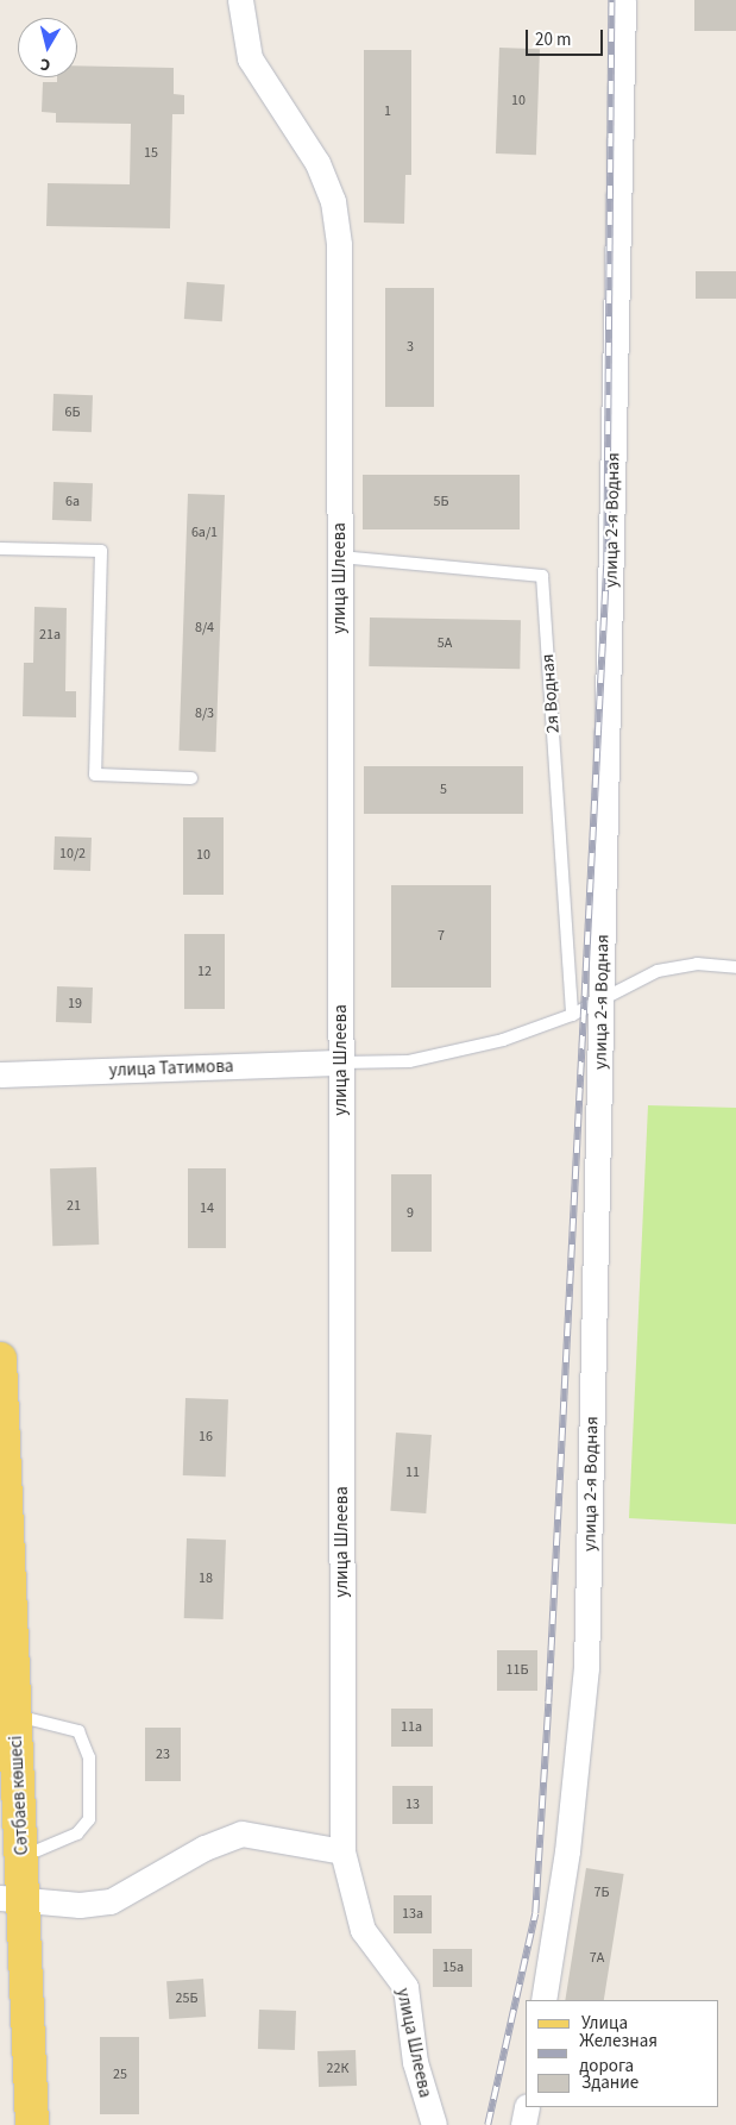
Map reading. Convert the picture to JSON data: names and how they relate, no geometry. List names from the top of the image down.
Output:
{
  "streets": {
    "main road": ["Сәтбаев көшесі"],
    "street": ["улица 2-я Водная", "улица Шлеева", "улица Татимова"],
    "lane": ["2я Водная"]
  },
  "crossings": [
    ["улица Шлеева", "2я Водная"],
    ["улица Шлеева", "улица Татимова"]
  ],
  "house_numbers": [
    "10",
    "1",
    "15",
    "3",
    "6Б",
    "6а",
    "5Б",
    "6а/1",
    "8/4",
    "21а",
    "5А",
    "8/3",
    "5",
    "10/2",
    "10",
    "7",
    "12",
    "19",
    "21",
    "14",
    "9",
    "16",
    "11",
    "18",
    "11Б",
    "11а",
    "23",
    "13",
    "7Б",
    "13а",
    "7А",
    "15а",
    "25Б",
    "22К",
    "25"
  ],
  "legend": ["Улица", "Железная дорога", "Здание"],
  "scale_bar": "20 m",
  "north": "bottom"
}
